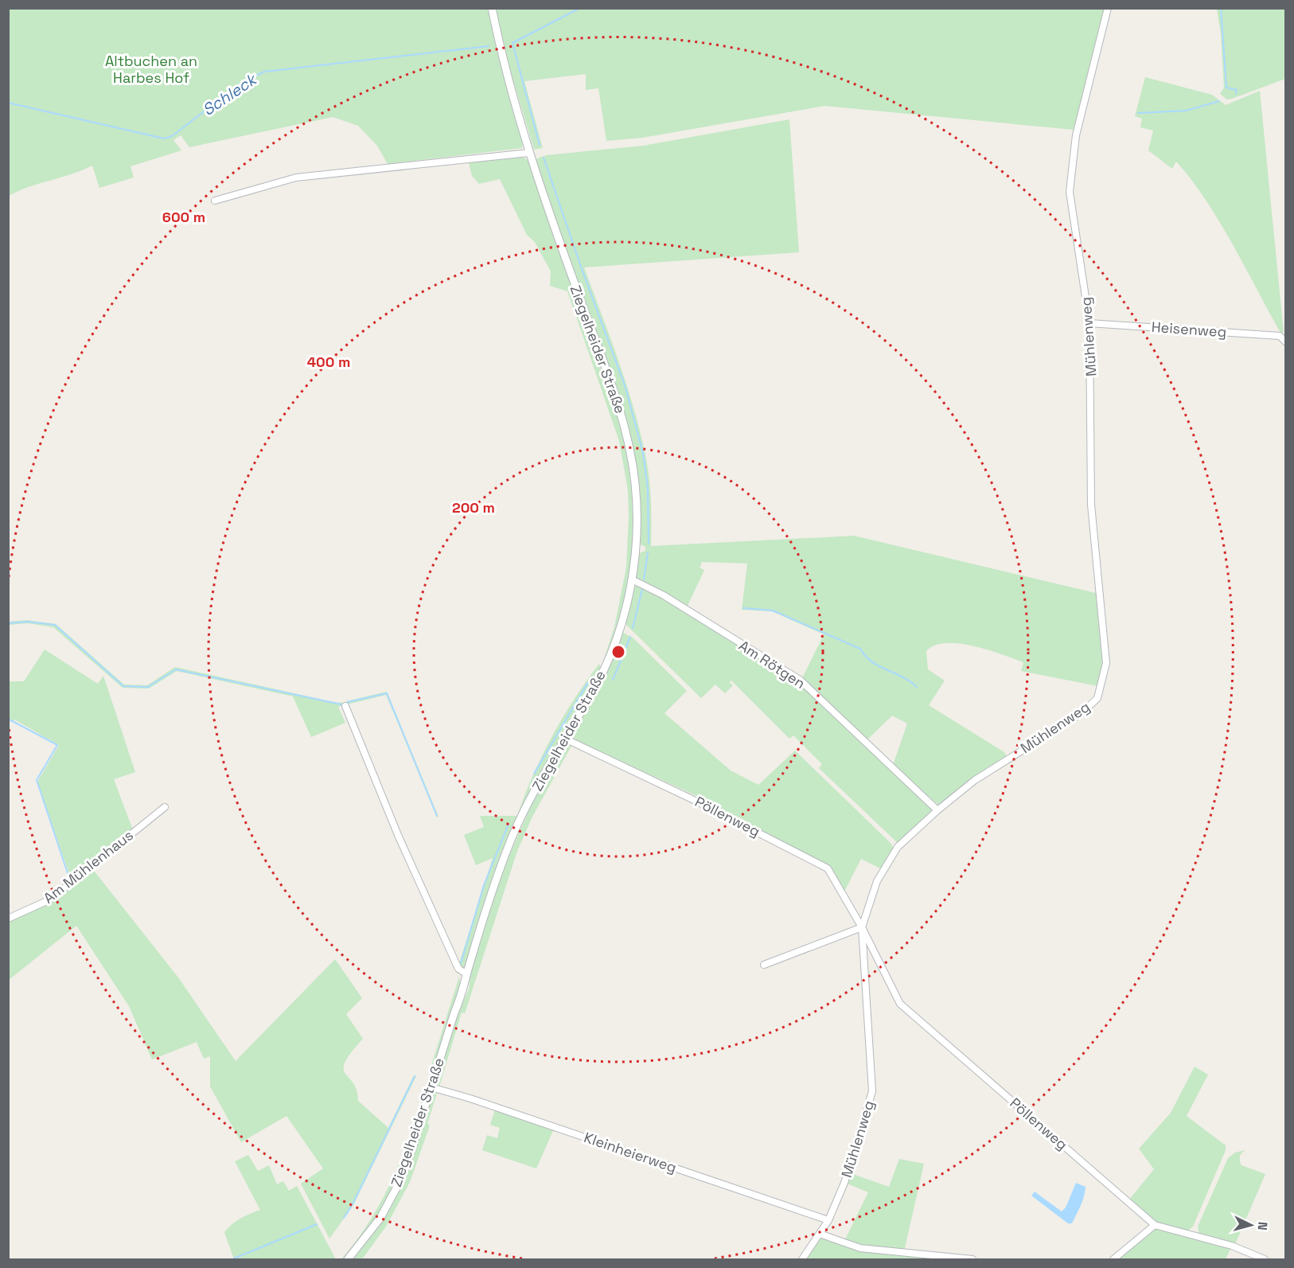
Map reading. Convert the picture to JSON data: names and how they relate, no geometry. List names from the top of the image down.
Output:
{
  "streets": {
    "street": [
      "Heisenweg",
      "Mühlenweg",
      "Ziegelheider Straße",
      "Am Rötgen",
      "Pöllenweg",
      "Am Mühlenhaus",
      "Kleinheierweg"
    ]
  },
  "crossings": [
    ["Heisenweg", "Mühlenweg"],
    ["Mühlenweg", "Am Rötgen"],
    ["Mühlenweg", "Pöllenweg"],
    ["Mühlenweg", "Kleinheierweg"],
    ["Ziegelheider Straße", "Am Rötgen"],
    ["Ziegelheider Straße", "Pöllenweg"],
    ["Ziegelheider Straße", "Kleinheierweg"]
  ],
  "water": ["Schleck"],
  "parks": ["Altbuchen an Harbes Hof"],
  "north": "right",
  "rings": ["600 m", "400 m", "200 m"]
}
